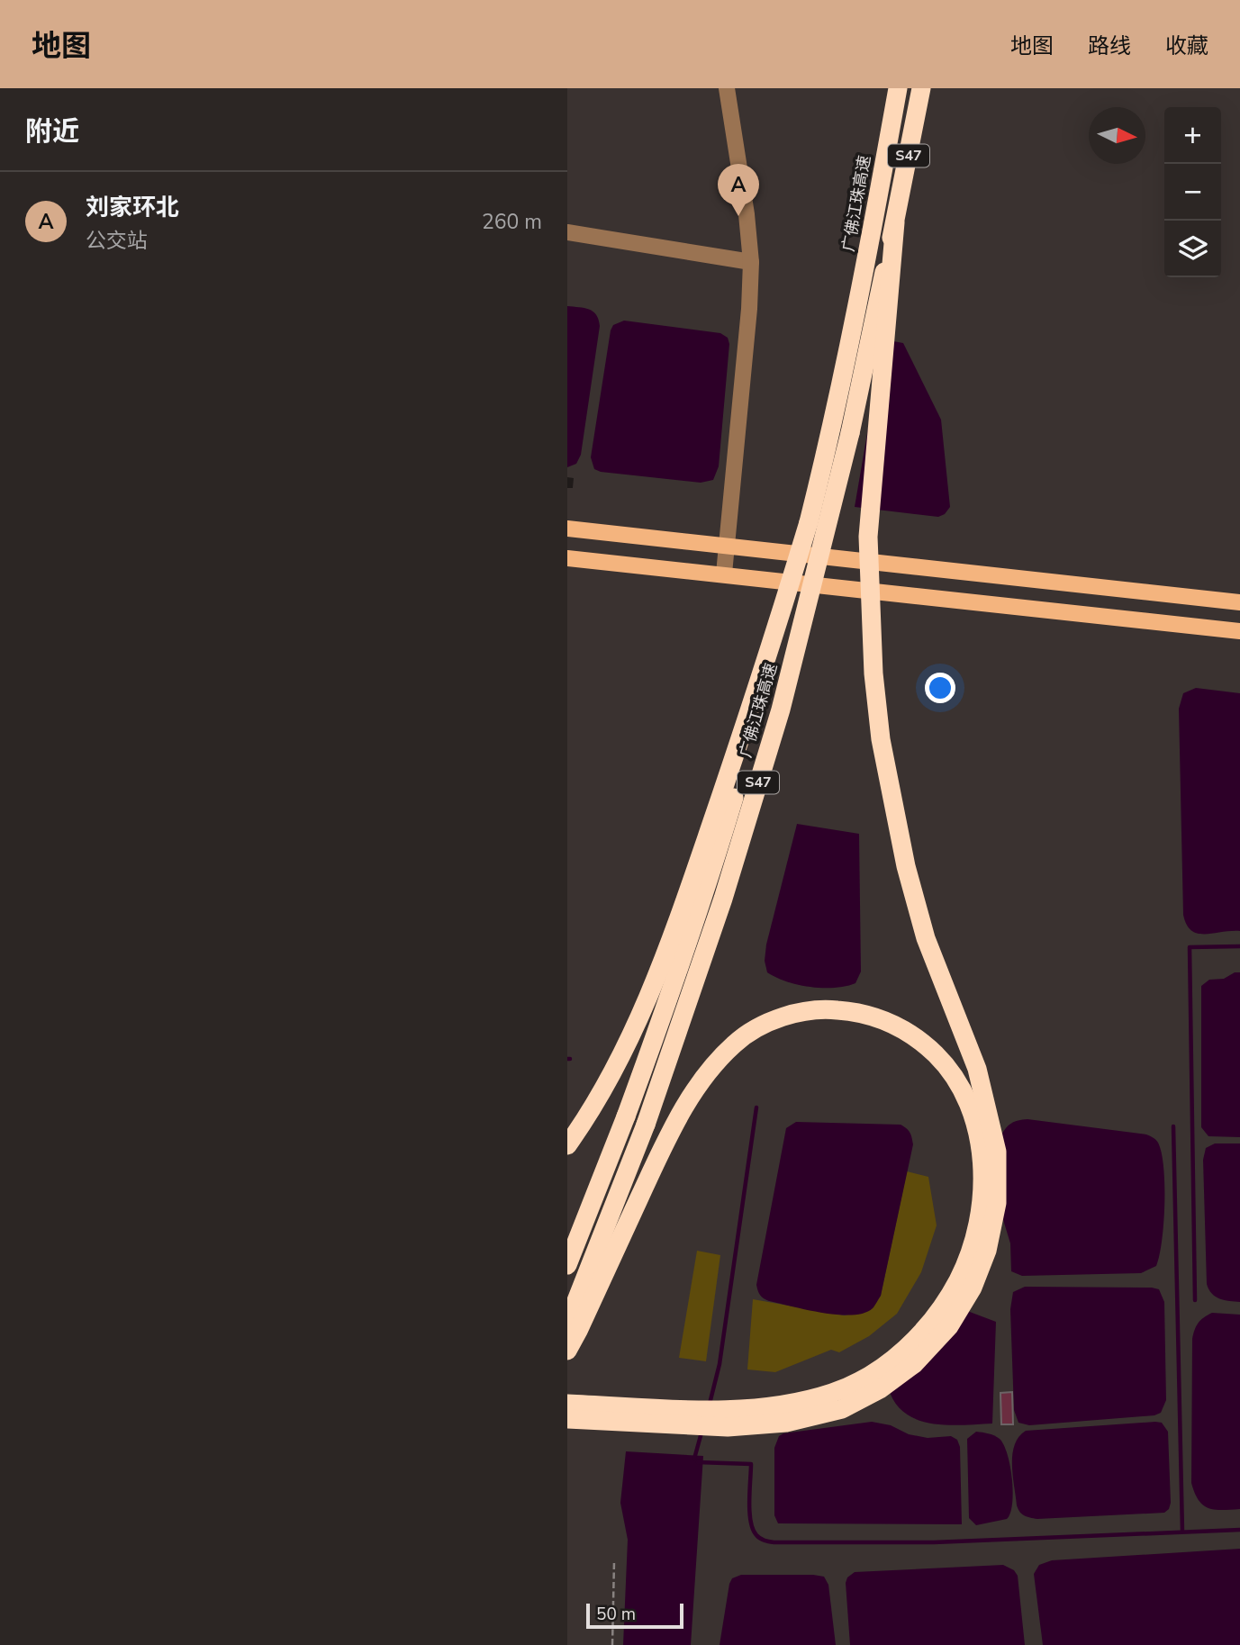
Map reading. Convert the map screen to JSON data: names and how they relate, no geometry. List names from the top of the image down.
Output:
{
  "streets": {
    "highway": ["S47", "广佛江珠高速"]
  },
  "scale_bar": "50 m",
  "north": "right",
  "page": {
    "header": "地图",
    "nav": ["地图", "路线", "收藏"],
    "heading": "附近",
    "map_buttons": ["+", "−"],
    "pins": "A",
    "list": [
      {
        "mark": "A",
        "name": "刘家环北",
        "note": "公交站",
        "value": "260 m"
      }
    ],
    "scale": "50 m"
  }
}
